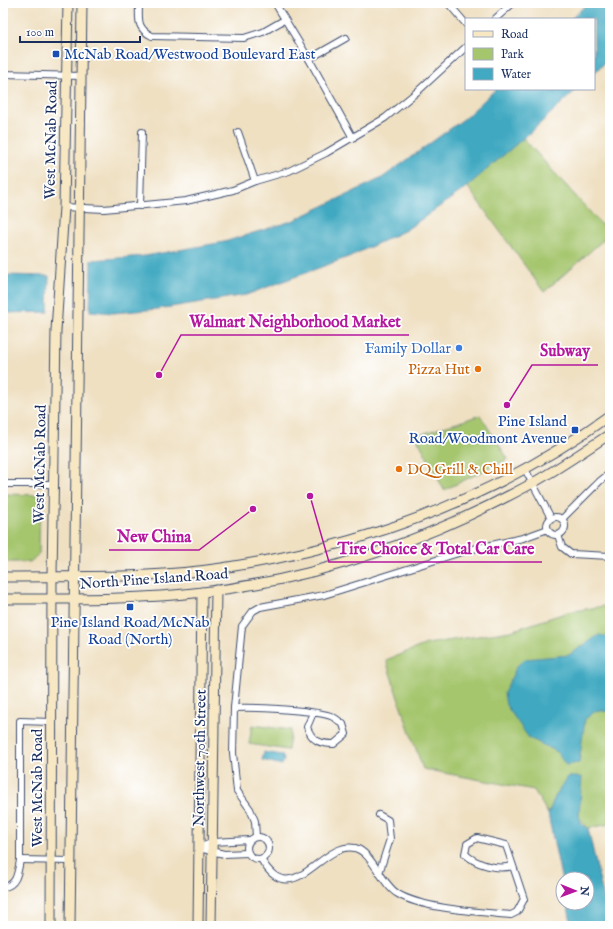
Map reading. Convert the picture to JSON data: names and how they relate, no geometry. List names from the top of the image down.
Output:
{
  "streets": {
    "main road": ["West McNab Road", "North Pine Island Road", "Northwest 70th Street"]
  },
  "crossings": [
    ["West McNab Road", "North Pine Island Road"],
    ["North Pine Island Road", "Northwest 70th Street"]
  ],
  "places": {
    "transit": ["McNab Road/Westwood Boulevard East", "Pine Island Road/Woodmont Avenue", "Pine Island Road/McNab Road (North)"],
    "other": [
      "Family Dollar",
      "Pizza Hut",
      "Walmart Neighborhood Market",
      "Subway",
      "DQ Grill & Chill",
      "Tire Choice & Total Car Care",
      "New China"
    ]
  },
  "legend": ["Road", "Park", "Water"],
  "scale_bar": "100 m",
  "north": "right"
}
